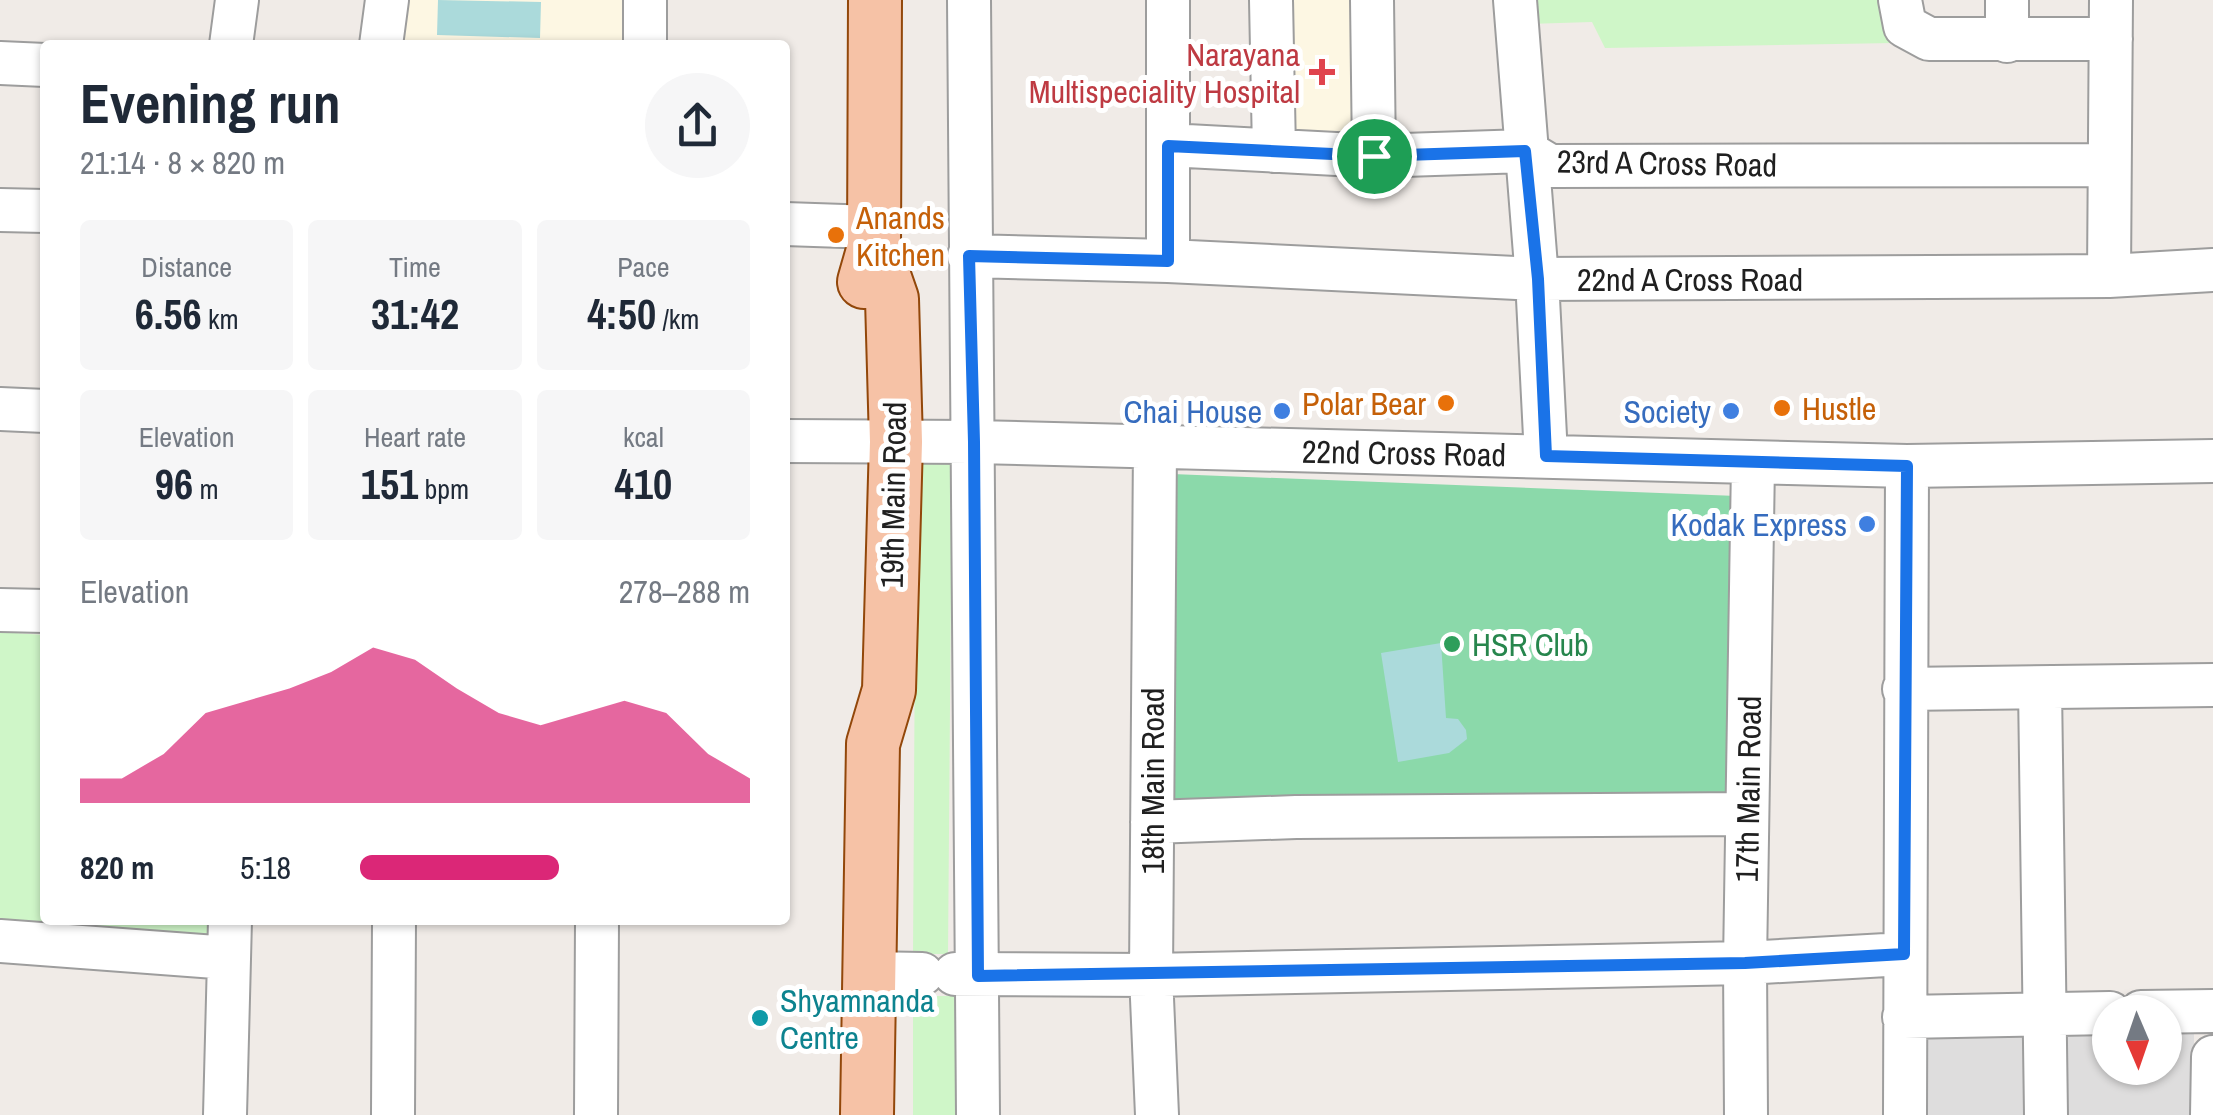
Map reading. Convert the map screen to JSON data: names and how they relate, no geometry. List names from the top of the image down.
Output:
{
  "streets": {
    "main road": ["19th Main Road"],
    "street": [
      "23rd A Cross Road",
      "22nd A Cross Road",
      "22nd Cross Road",
      "18th Main Road",
      "17th Main Road"
    ]
  },
  "crossings": [
    ["22nd Cross Road", "19th Main Road"],
    ["22nd Cross Road", "18th Main Road"],
    ["22nd Cross Road", "17th Main Road"]
  ],
  "places": {
    "health": ["Narayana Multispeciality Hospital"],
    "other": [
      "Anands Kitchen",
      "Polar Bear",
      "Hustle",
      "Chai House",
      "Society",
      "Kodak Express",
      "HSR Club",
      "Shyamnanda Centre"
    ]
  },
  "north": "bottom",
  "page": {
    "heading": ["Evening run", "21:14 · 8 × 820 m"],
    "stats": [
      ["Distance", "6.56 km"],
      ["Time", "31:42"],
      ["Pace", "4:50 /km"],
      ["Elevation", "96 m"],
      ["Heart rate", "151 bpm"],
      ["kcal", "410"]
    ],
    "chart": ["Elevation", "278–288 m"],
    "list": [
      {
        "name": "820 m",
        "note": "5:18"
      }
    ]
  }
}
